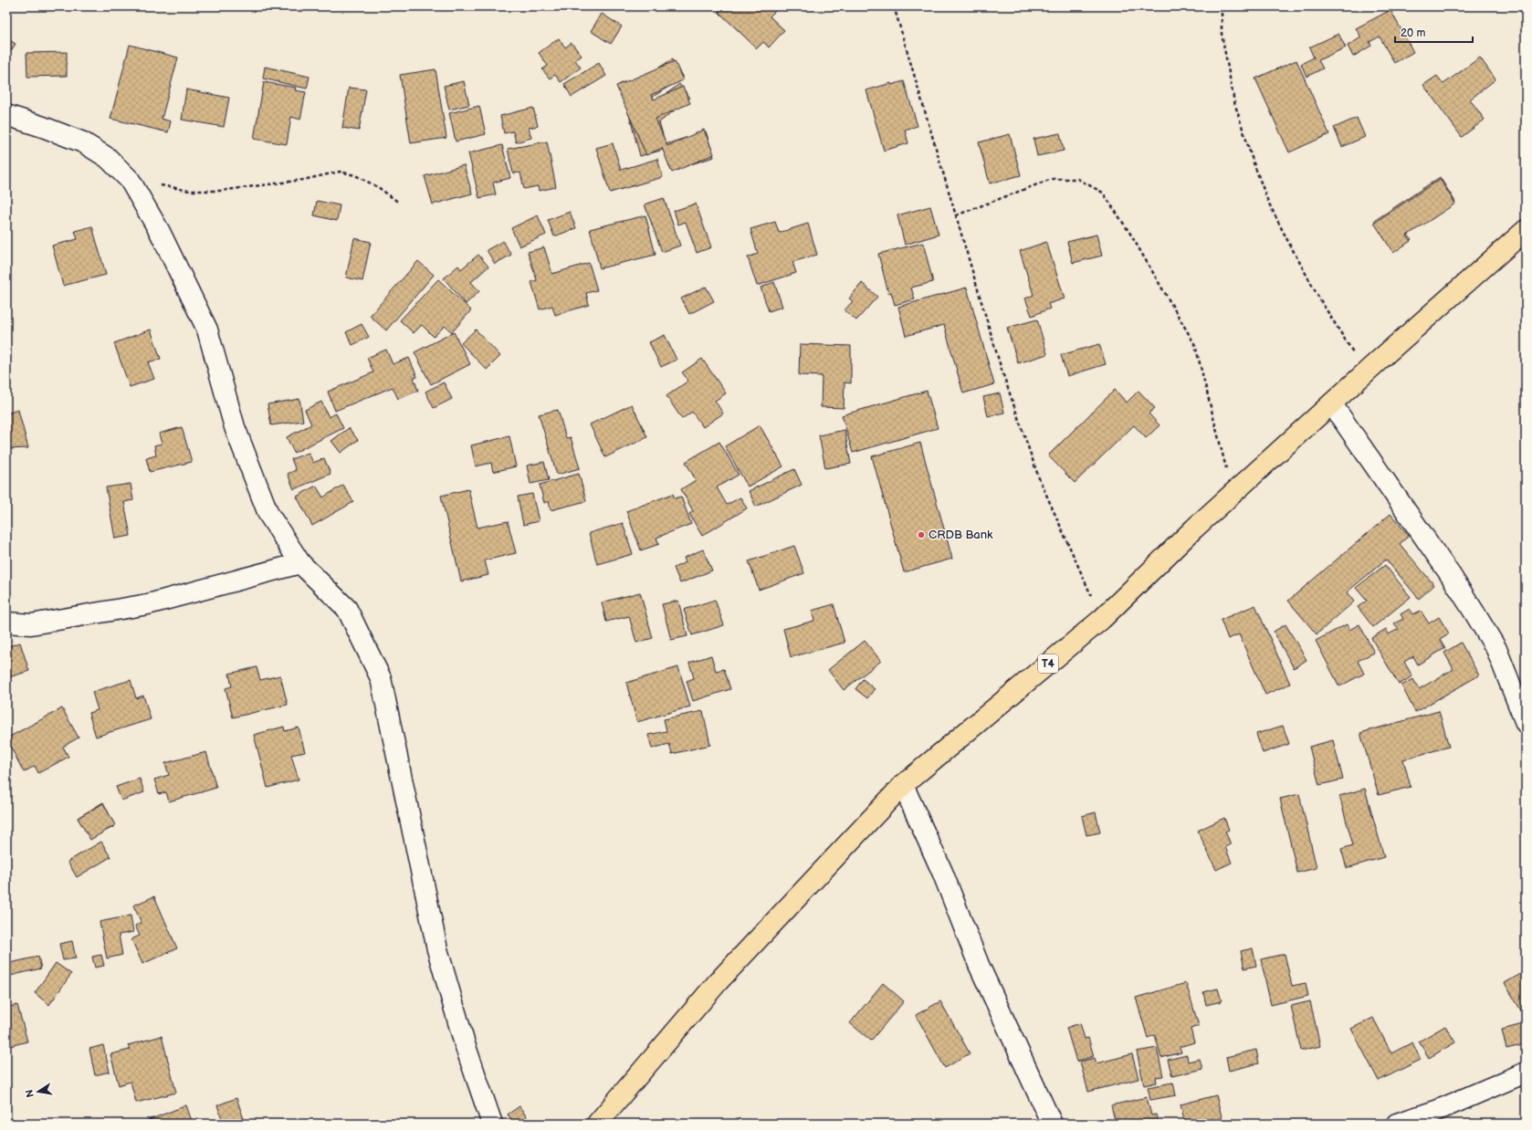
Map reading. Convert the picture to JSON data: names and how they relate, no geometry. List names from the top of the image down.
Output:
{
  "streets": {
    "highway": ["T4"]
  },
  "places": ["CRDB Bank"],
  "scale_bar": "20 m",
  "north": "left"
}
